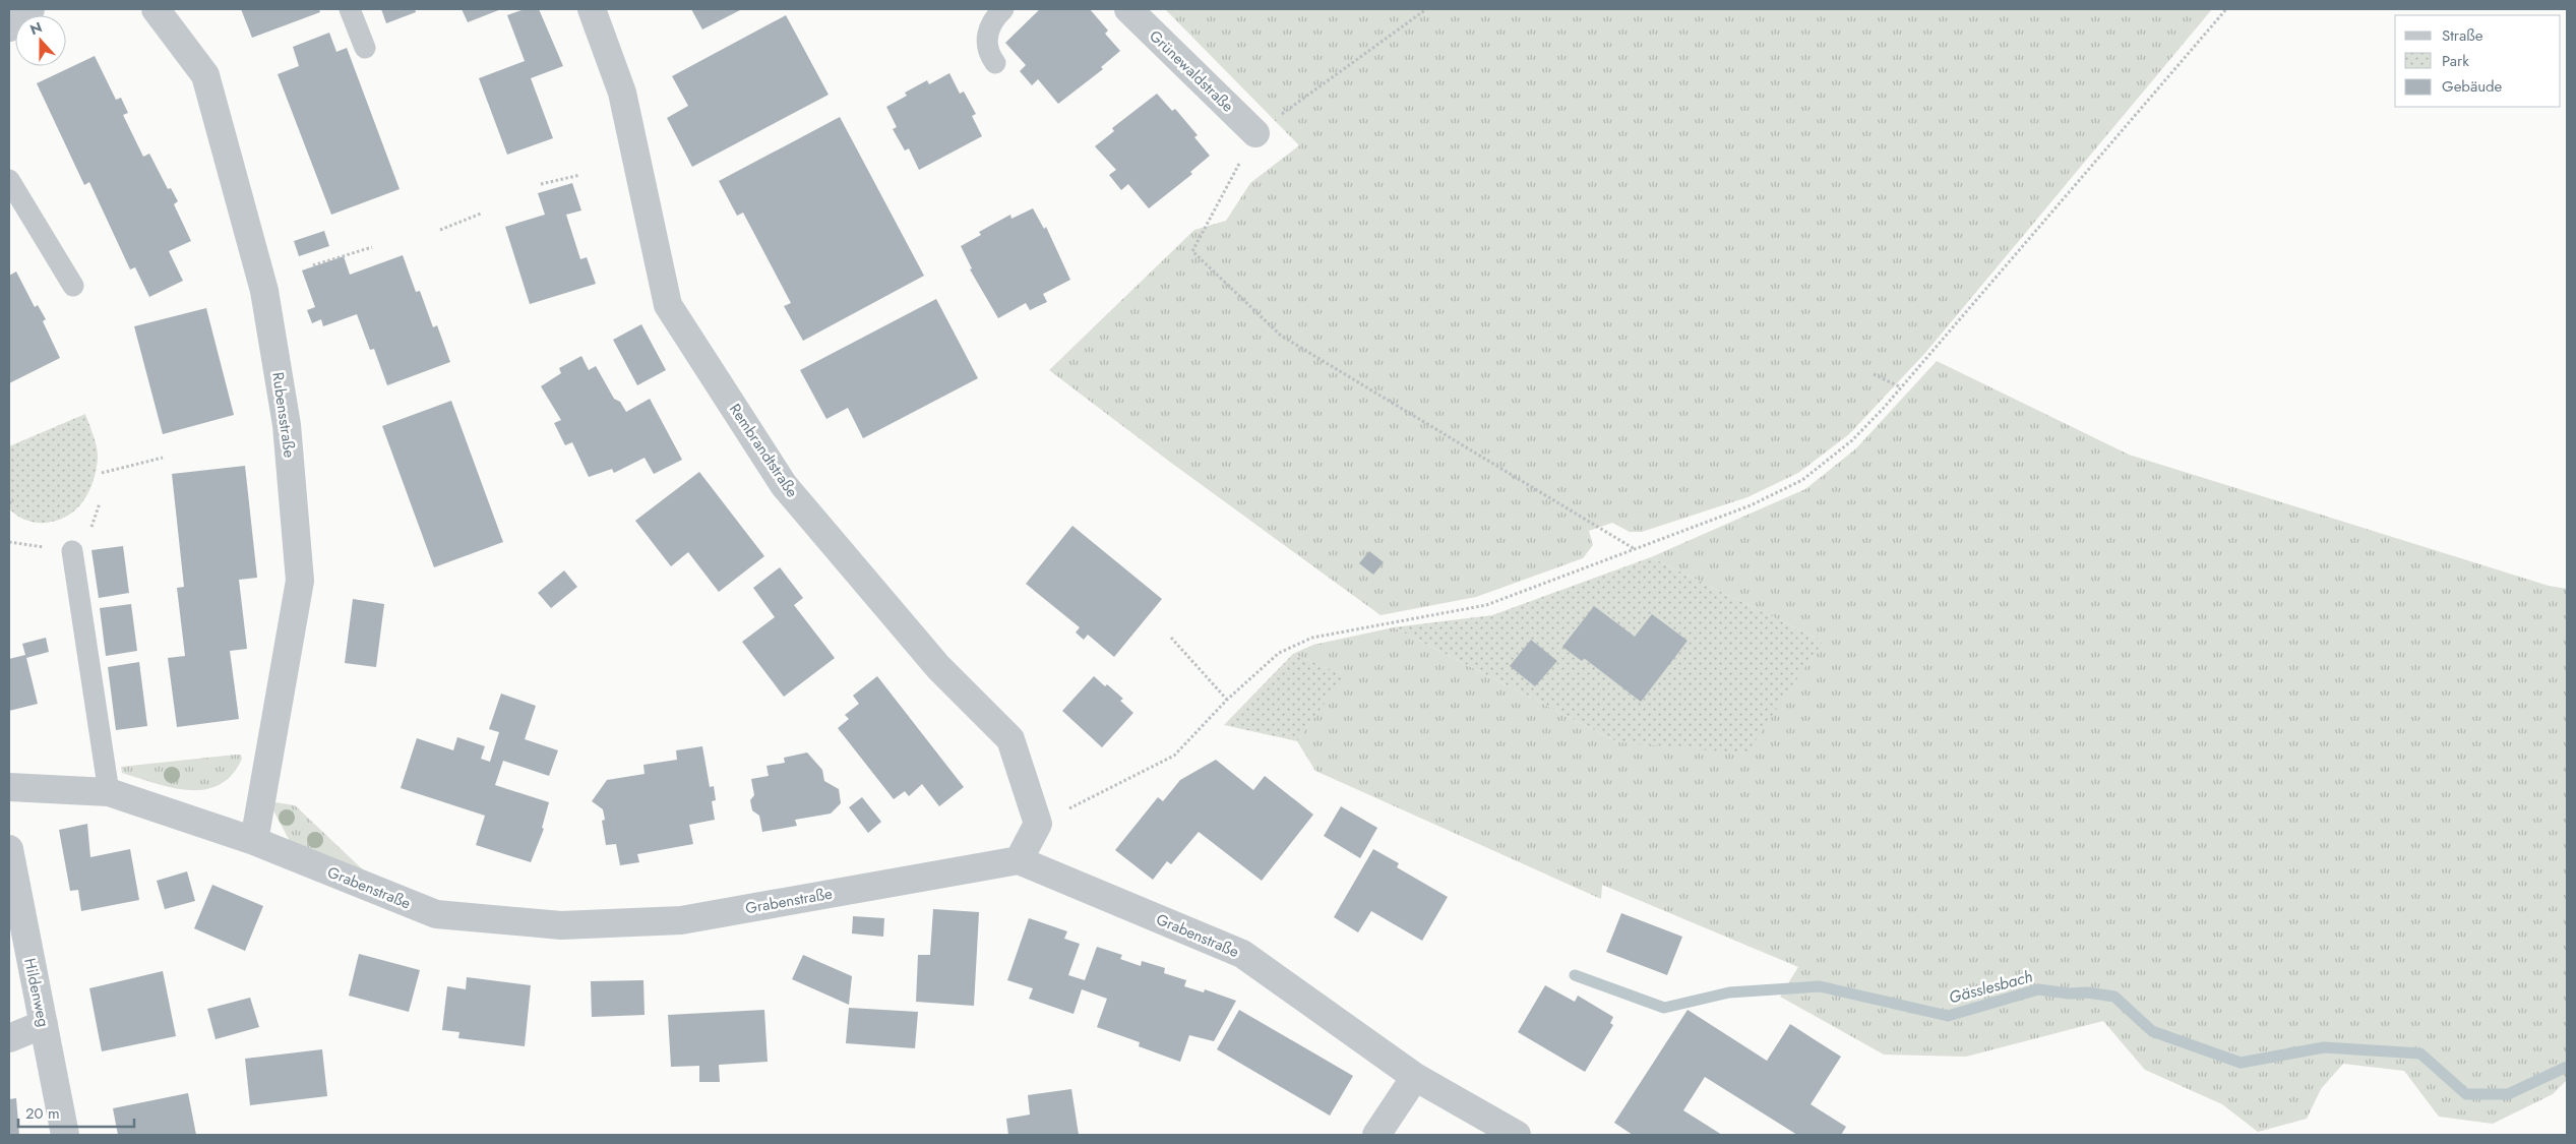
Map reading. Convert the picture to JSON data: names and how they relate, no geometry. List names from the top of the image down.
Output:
{
  "streets": {
    "street": [
      "Grünewaldstraße",
      "Rubensstraße",
      "Rembrandtstraße",
      "Grabenstraße",
      "Hildenweg"
    ]
  },
  "crossings": [
    ["Rubensstraße", "Grabenstraße"]
  ],
  "water": ["Gässlesbach"],
  "legend": ["Straße", "Park", "Gebäude"],
  "scale_bar": "20 m",
  "north": "top"
}
